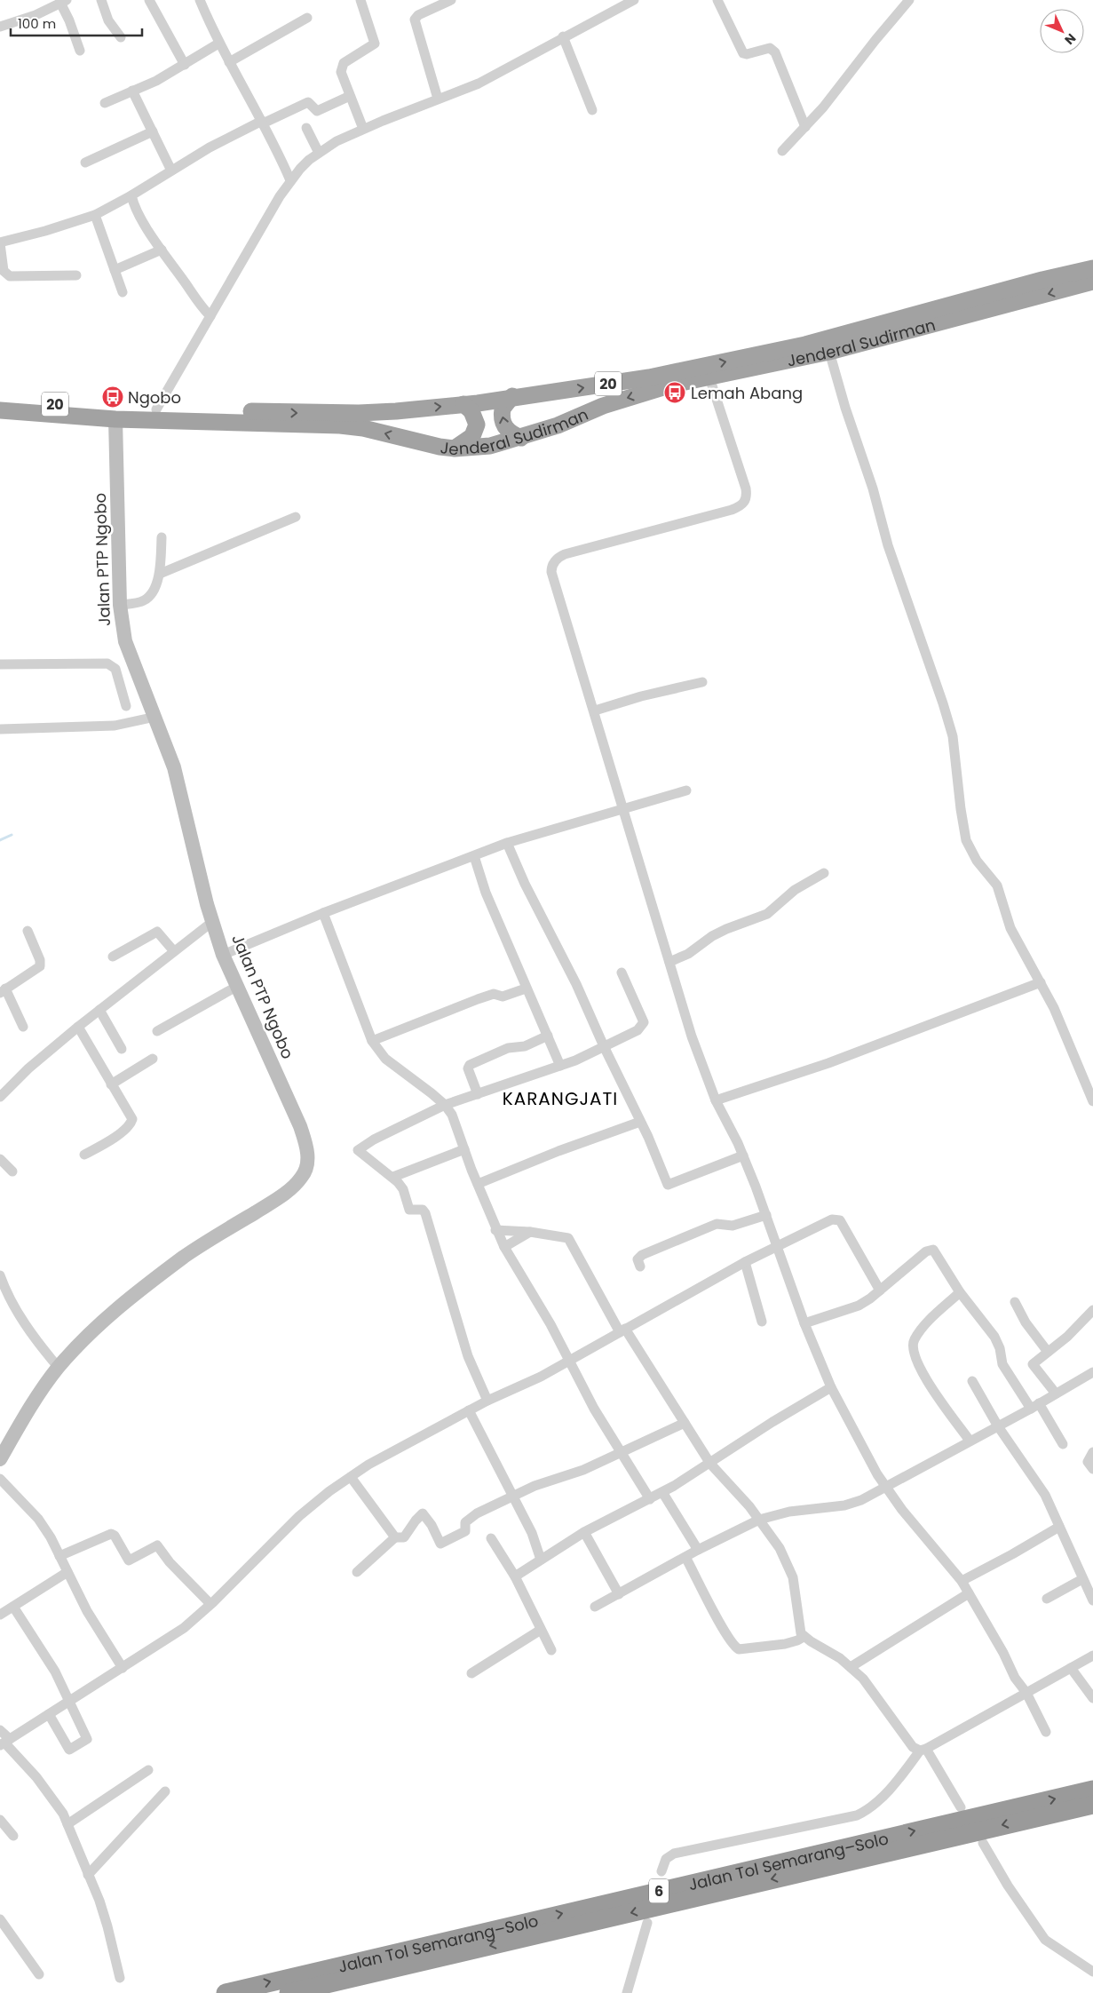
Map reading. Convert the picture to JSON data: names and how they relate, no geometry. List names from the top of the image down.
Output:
{
  "streets": {
    "highway": [
      "Jenderal Sudirman",
      "20",
      "Jalan Tol Semarang–Solo",
      "6"
    ],
    "main road": ["Jalan PTP Ngobo"]
  },
  "crossings": [
    ["Jenderal Sudirman", "Jalan PTP Ngobo"]
  ],
  "districts": ["KARANGJATI"],
  "places": {
    "bus stop": ["Lemah Abang", "Ngobo"]
  },
  "scale_bar": "100 m",
  "north": "bottom right"
}
